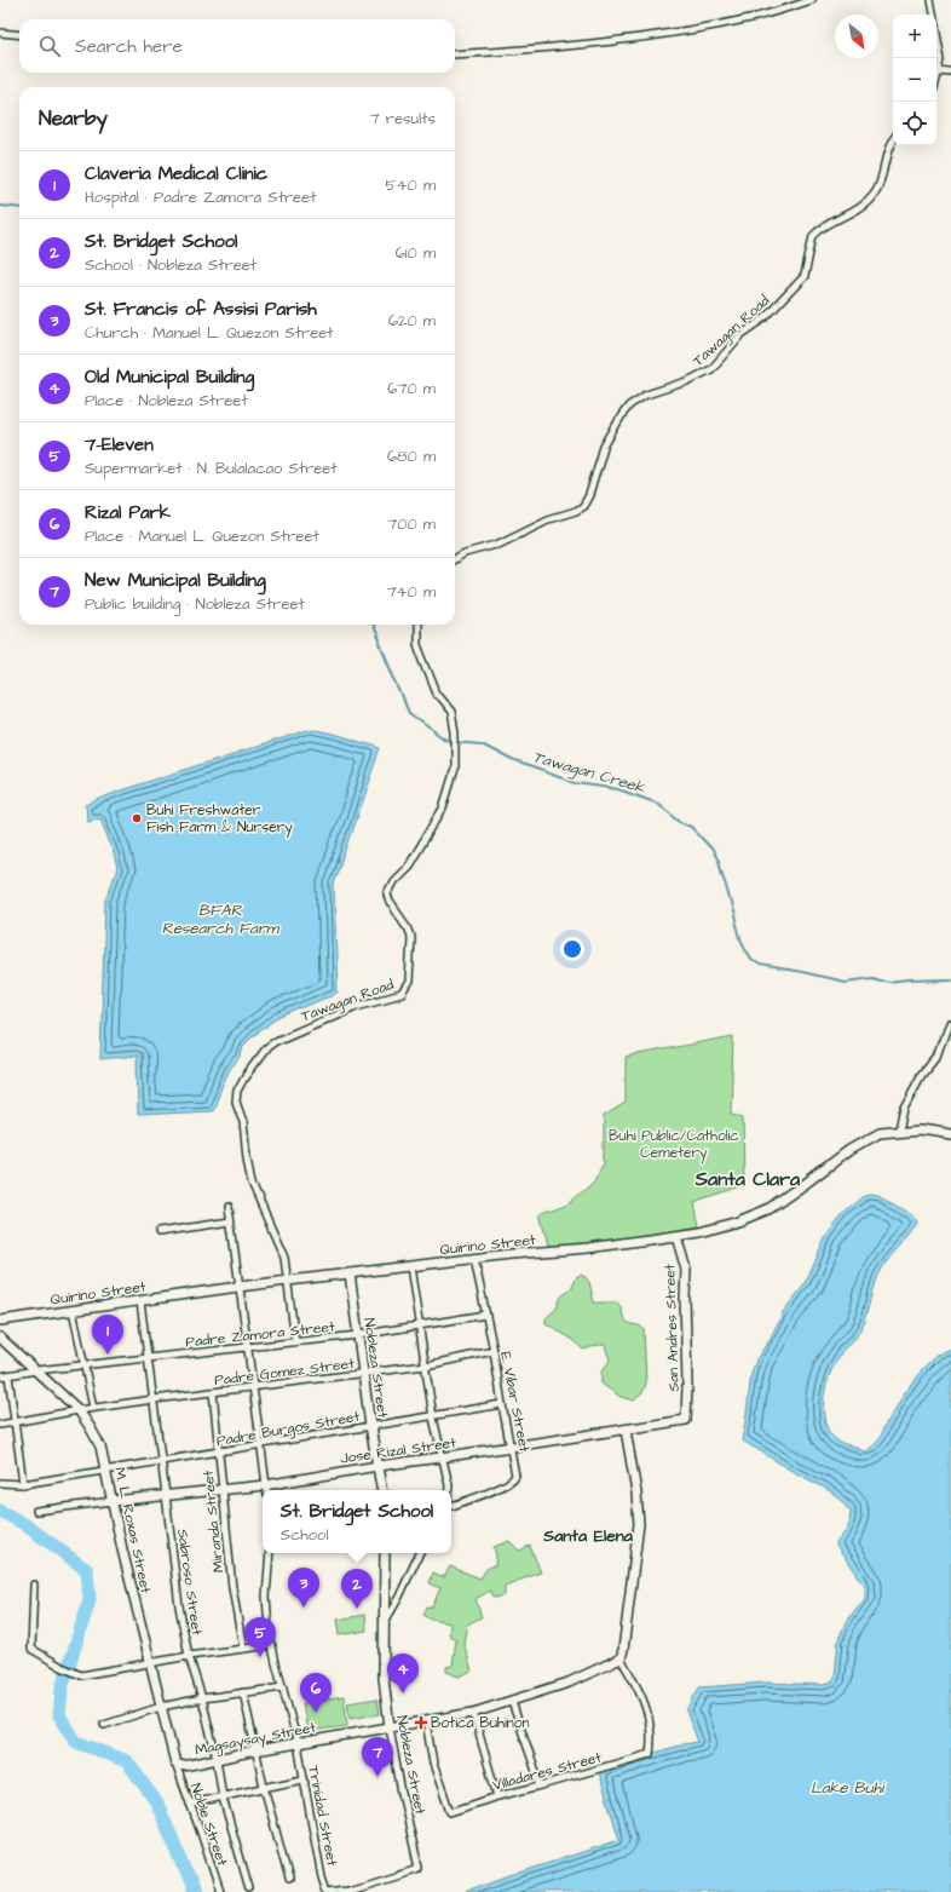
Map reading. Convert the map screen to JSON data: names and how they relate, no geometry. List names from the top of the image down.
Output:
{
  "streets": {
    "street": [
      "Tawagan Road",
      "Quirino Street",
      "San Andres Street",
      "Padre Zamora Street",
      "Nobleza Street",
      "Padre Gomez Street",
      "E. Vibar Street",
      "Padre Burgos Street",
      "Jose Rizal Street",
      "Miranda Street",
      "M. L. Roxas Street",
      "Sabroso Street",
      "Magsaysay Street",
      "Villadares Street",
      "Trinidad Street",
      "Noble Street"
    ]
  },
  "crossings": [
    ["Tawagan Road", "Quirino Street"],
    ["Tawagan Road", "Padre Zamora Street"],
    ["Quirino Street", "San Andres Street"],
    ["Quirino Street", "Nobleza Street"],
    ["Quirino Street", "E. Vibar Street"],
    ["Quirino Street", "Sabroso Street"],
    ["San Andres Street", "Jose Rizal Street"],
    ["Padre Zamora Street", "Nobleza Street"],
    ["Padre Zamora Street", "E. Vibar Street"],
    ["Padre Zamora Street", "M. L. Roxas Street"],
    ["Padre Zamora Street", "Sabroso Street"],
    ["Nobleza Street", "Padre Gomez Street"],
    ["Nobleza Street", "Padre Burgos Street"],
    ["Nobleza Street", "Jose Rizal Street"],
    ["Nobleza Street", "Magsaysay Street"],
    ["Nobleza Street", "Trinidad Street"],
    ["Padre Gomez Street", "E. Vibar Street"],
    ["Padre Gomez Street", "Miranda Street"],
    ["Padre Gomez Street", "M. L. Roxas Street"],
    ["Padre Gomez Street", "Sabroso Street"],
    ["E. Vibar Street", "Padre Burgos Street"],
    ["E. Vibar Street", "Jose Rizal Street"],
    ["Padre Burgos Street", "Miranda Street"],
    ["Padre Burgos Street", "M. L. Roxas Street"],
    ["Padre Burgos Street", "Sabroso Street"],
    ["Jose Rizal Street", "Miranda Street"],
    ["Jose Rizal Street", "M. L. Roxas Street"],
    ["Jose Rizal Street", "Sabroso Street"],
    ["M. L. Roxas Street", "Magsaysay Street"],
    ["M. L. Roxas Street", "Noble Street"],
    ["Sabroso Street", "Magsaysay Street"],
    ["Magsaysay Street", "Villadares Street"],
    ["Magsaysay Street", "Trinidad Street"],
    ["Magsaysay Street", "Noble Street"]
  ],
  "districts": ["Santa Clara", "Santa Elena"],
  "water": ["Tawagan Creek", "BFAR Research Farm", "Lake Buhi"],
  "parks": ["Buhi Public/Catholic Cemetery"],
  "places": {
    "other": ["Buhi Freshwater Fish Farm & Nursery"],
    "health": ["Botica Buhinon"]
  },
  "north": "bottom right",
  "page": {
    "map_buttons": ["+", "−"],
    "search": "Search here",
    "heading": ["Nearby", "7 results"],
    "list": [
      {
        "mark": "1",
        "name": "Claveria Medical Clinic",
        "note": "Hospital · Padre Zamora Street",
        "value": "540 m"
      },
      {
        "mark": "2",
        "name": "St. Bridget School",
        "note": "School · Nobleza Street",
        "value": "610 m"
      },
      {
        "mark": "3",
        "name": "St. Francis of Assisi Parish",
        "note": "Church · Manuel L. Quezon Street",
        "value": "620 m"
      },
      {
        "mark": "4",
        "name": "Old Municipal Building",
        "note": "Place · Nobleza Street",
        "value": "670 m"
      },
      {
        "mark": "5",
        "name": "7-Eleven",
        "note": "Supermarket · N. Bulalacao Street",
        "value": "680 m"
      },
      {
        "mark": "6",
        "name": "Rizal Park",
        "note": "Place · Manuel L. Quezon Street",
        "value": "700 m"
      },
      {
        "mark": "7",
        "name": "New Municipal Building",
        "note": "Public building · Nobleza Street",
        "value": "740 m"
      }
    ],
    "pins": [
      "1",
      "3",
      "2",
      "5",
      "4",
      "6",
      "7"
    ],
    "popup": ["St. Bridget School", "School"]
  }
}
